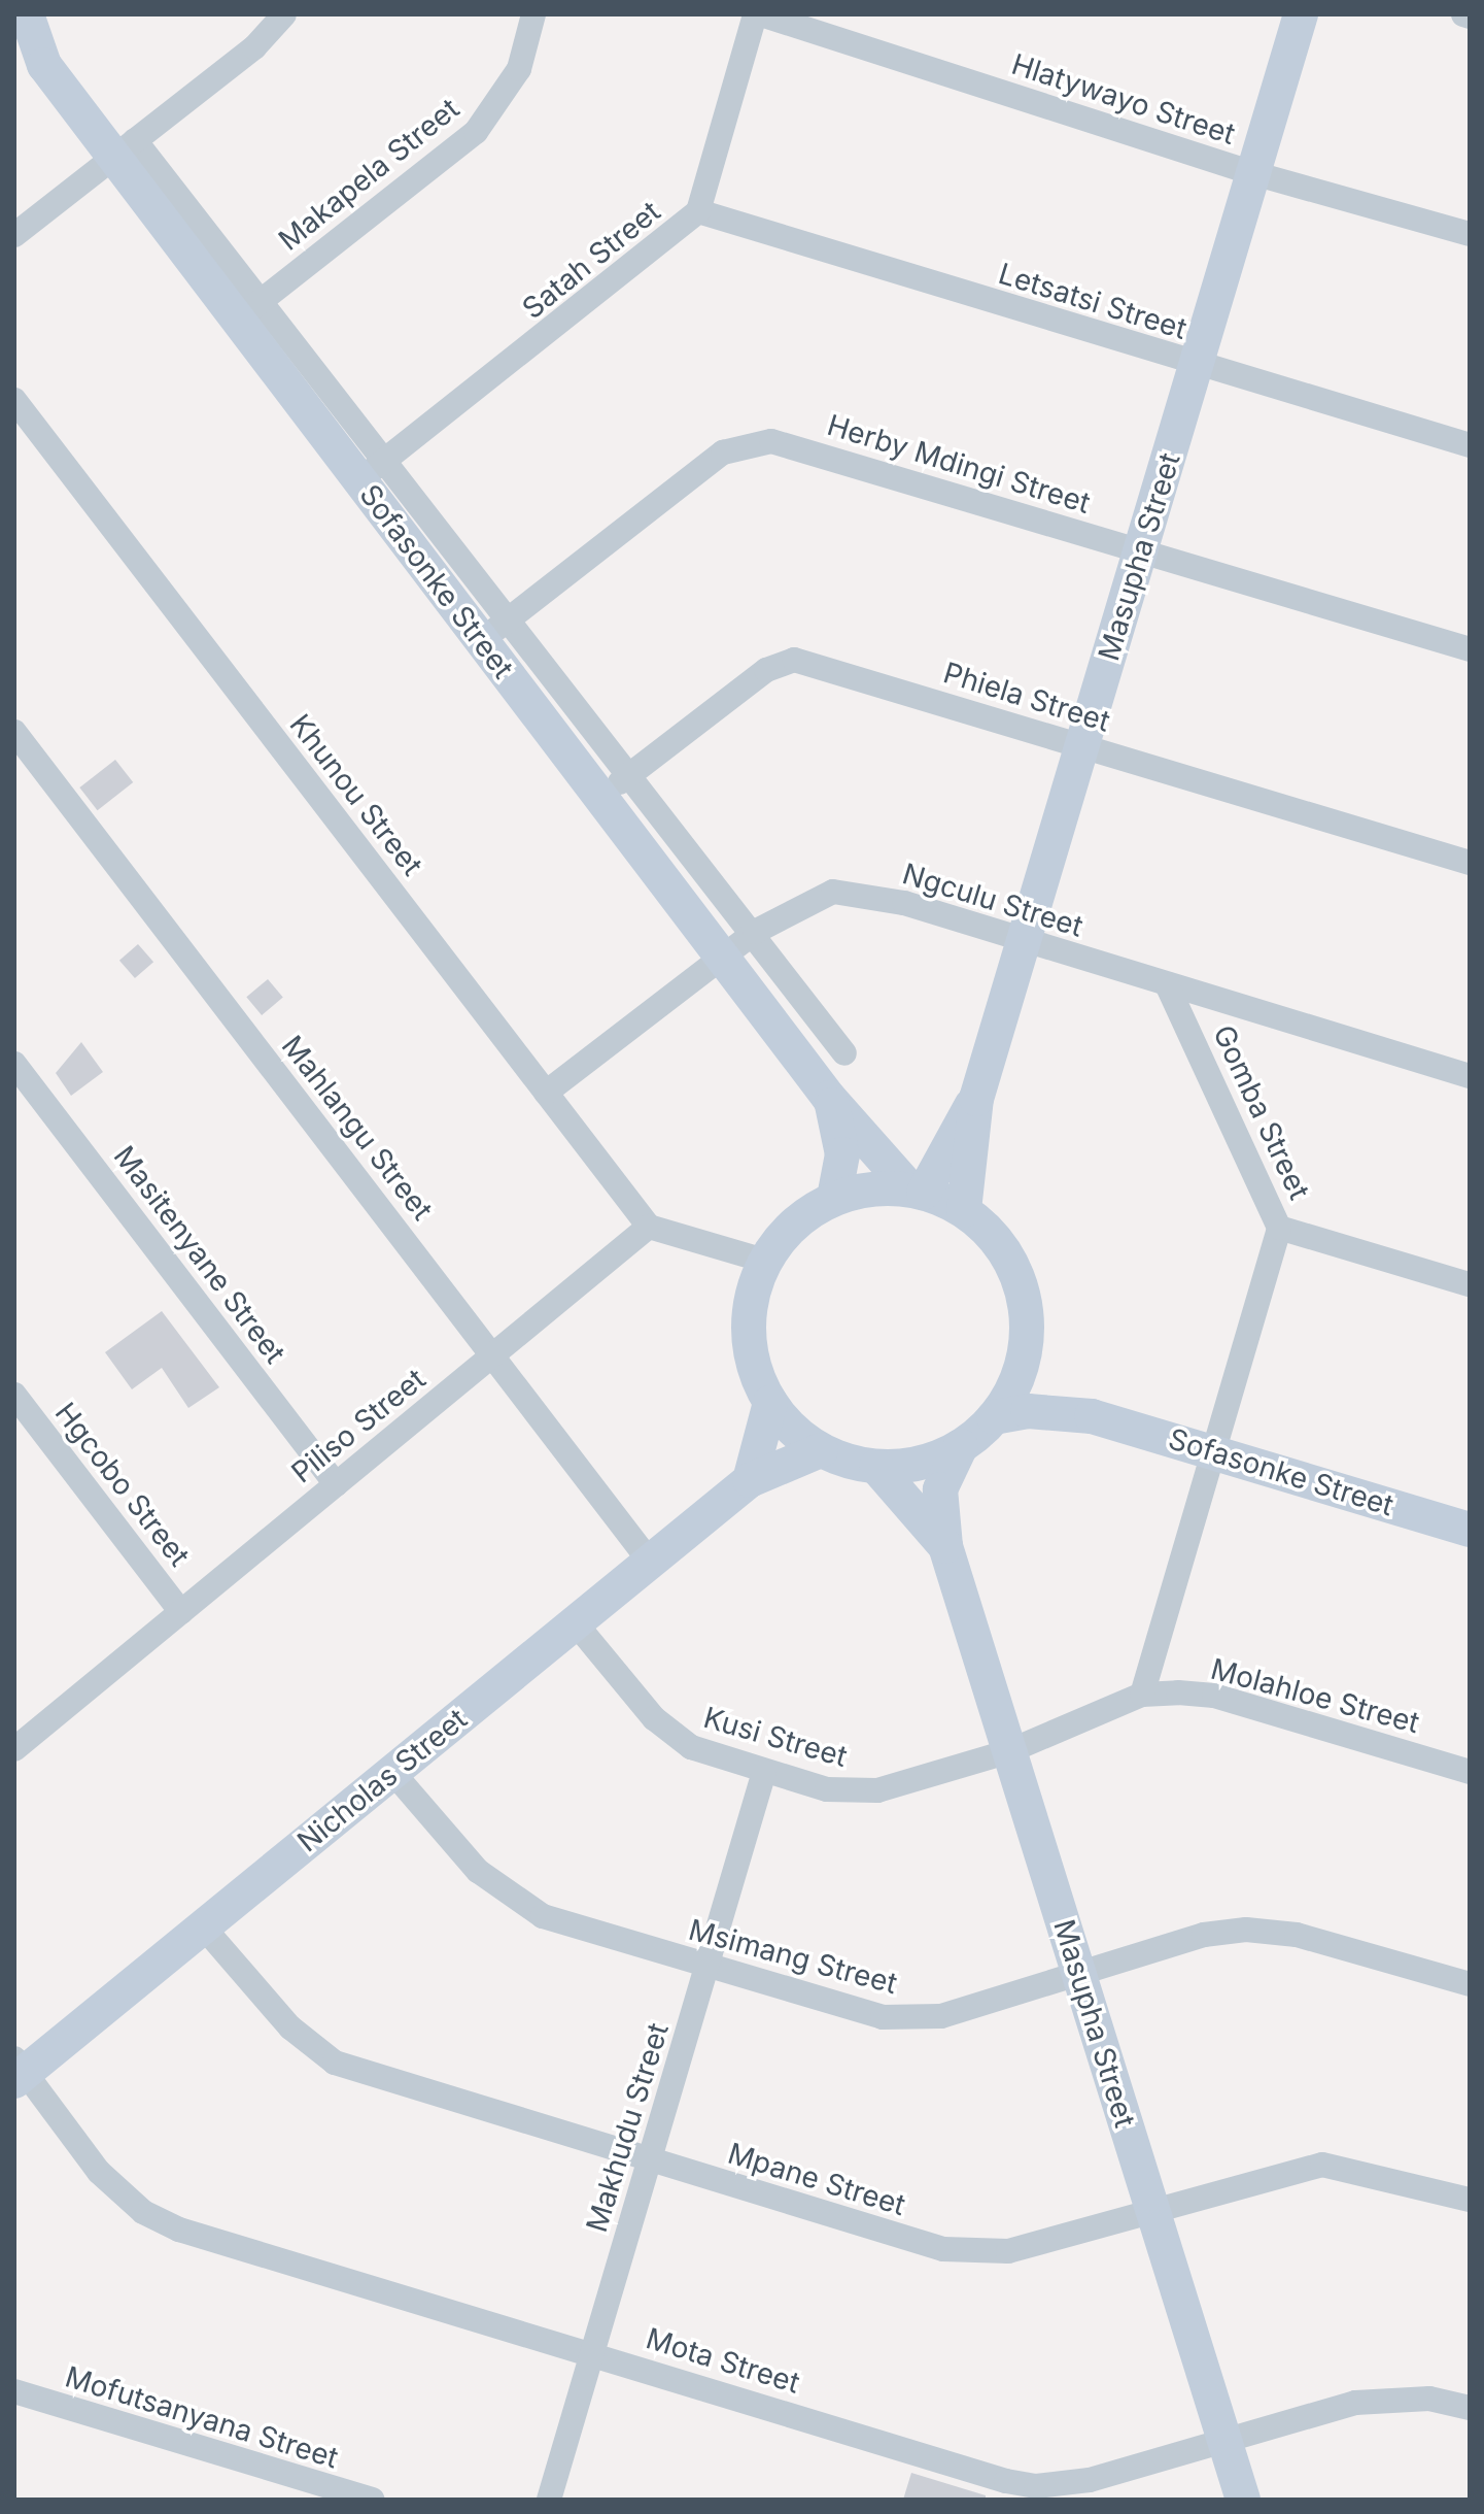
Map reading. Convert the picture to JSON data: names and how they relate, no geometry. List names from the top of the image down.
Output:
{
  "streets": {
    "main road": ["Masupha Street", "Sofasonke Street", "Nicholas Street"],
    "street": [
      "Hlatywayo Street",
      "Makapela Street",
      "Satah Street",
      "Letsatsi Street",
      "Herby Mdingi Street",
      "Phiela Street",
      "Khunou Street",
      "Ngculu Street",
      "Gomba Street",
      "Mahlangu Street",
      "Masitenyane Street",
      "Piliso Street",
      "Hgcobo Street",
      "Molahloe Street",
      "Kusi Street",
      "Msimang Street",
      "Makhudu Street",
      "Mpane Street",
      "Mota Street",
      "Mofutsanyana Street"
    ]
  },
  "crossings": [
    ["Hlatywayo Street", "Masupha Street"],
    ["Makapela Street", "Sofasonke Street"],
    ["Satah Street", "Letsatsi Street"],
    ["Satah Street", "Sofasonke Street"],
    ["Letsatsi Street", "Masupha Street"],
    ["Herby Mdingi Street", "Masupha Street"],
    ["Herby Mdingi Street", "Sofasonke Street"],
    ["Masupha Street", "Sofasonke Street"],
    ["Masupha Street", "Phiela Street"],
    ["Masupha Street", "Ngculu Street"],
    ["Masupha Street", "Kusi Street"],
    ["Masupha Street", "Nicholas Street"],
    ["Masupha Street", "Msimang Street"],
    ["Masupha Street", "Mpane Street"],
    ["Masupha Street", "Mota Street"],
    ["Sofasonke Street", "Phiela Street"],
    ["Sofasonke Street", "Ngculu Street"],
    ["Sofasonke Street", "Gomba Street"],
    ["Sofasonke Street", "Nicholas Street"],
    ["Khunou Street", "Ngculu Street"],
    ["Khunou Street", "Piliso Street"],
    ["Ngculu Street", "Gomba Street"],
    ["Gomba Street", "Molahloe Street"],
    ["Gomba Street", "Kusi Street"],
    ["Mahlangu Street", "Piliso Street"],
    ["Mahlangu Street", "Nicholas Street"],
    ["Masitenyane Street", "Piliso Street"],
    ["Piliso Street", "Hgcobo Street"],
    ["Molahloe Street", "Kusi Street"],
    ["Kusi Street", "Nicholas Street"],
    ["Kusi Street", "Makhudu Street"],
    ["Nicholas Street", "Msimang Street"],
    ["Nicholas Street", "Mpane Street"],
    ["Nicholas Street", "Mota Street"],
    ["Msimang Street", "Makhudu Street"],
    ["Makhudu Street", "Mpane Street"],
    ["Makhudu Street", "Mota Street"]
  ]
}
